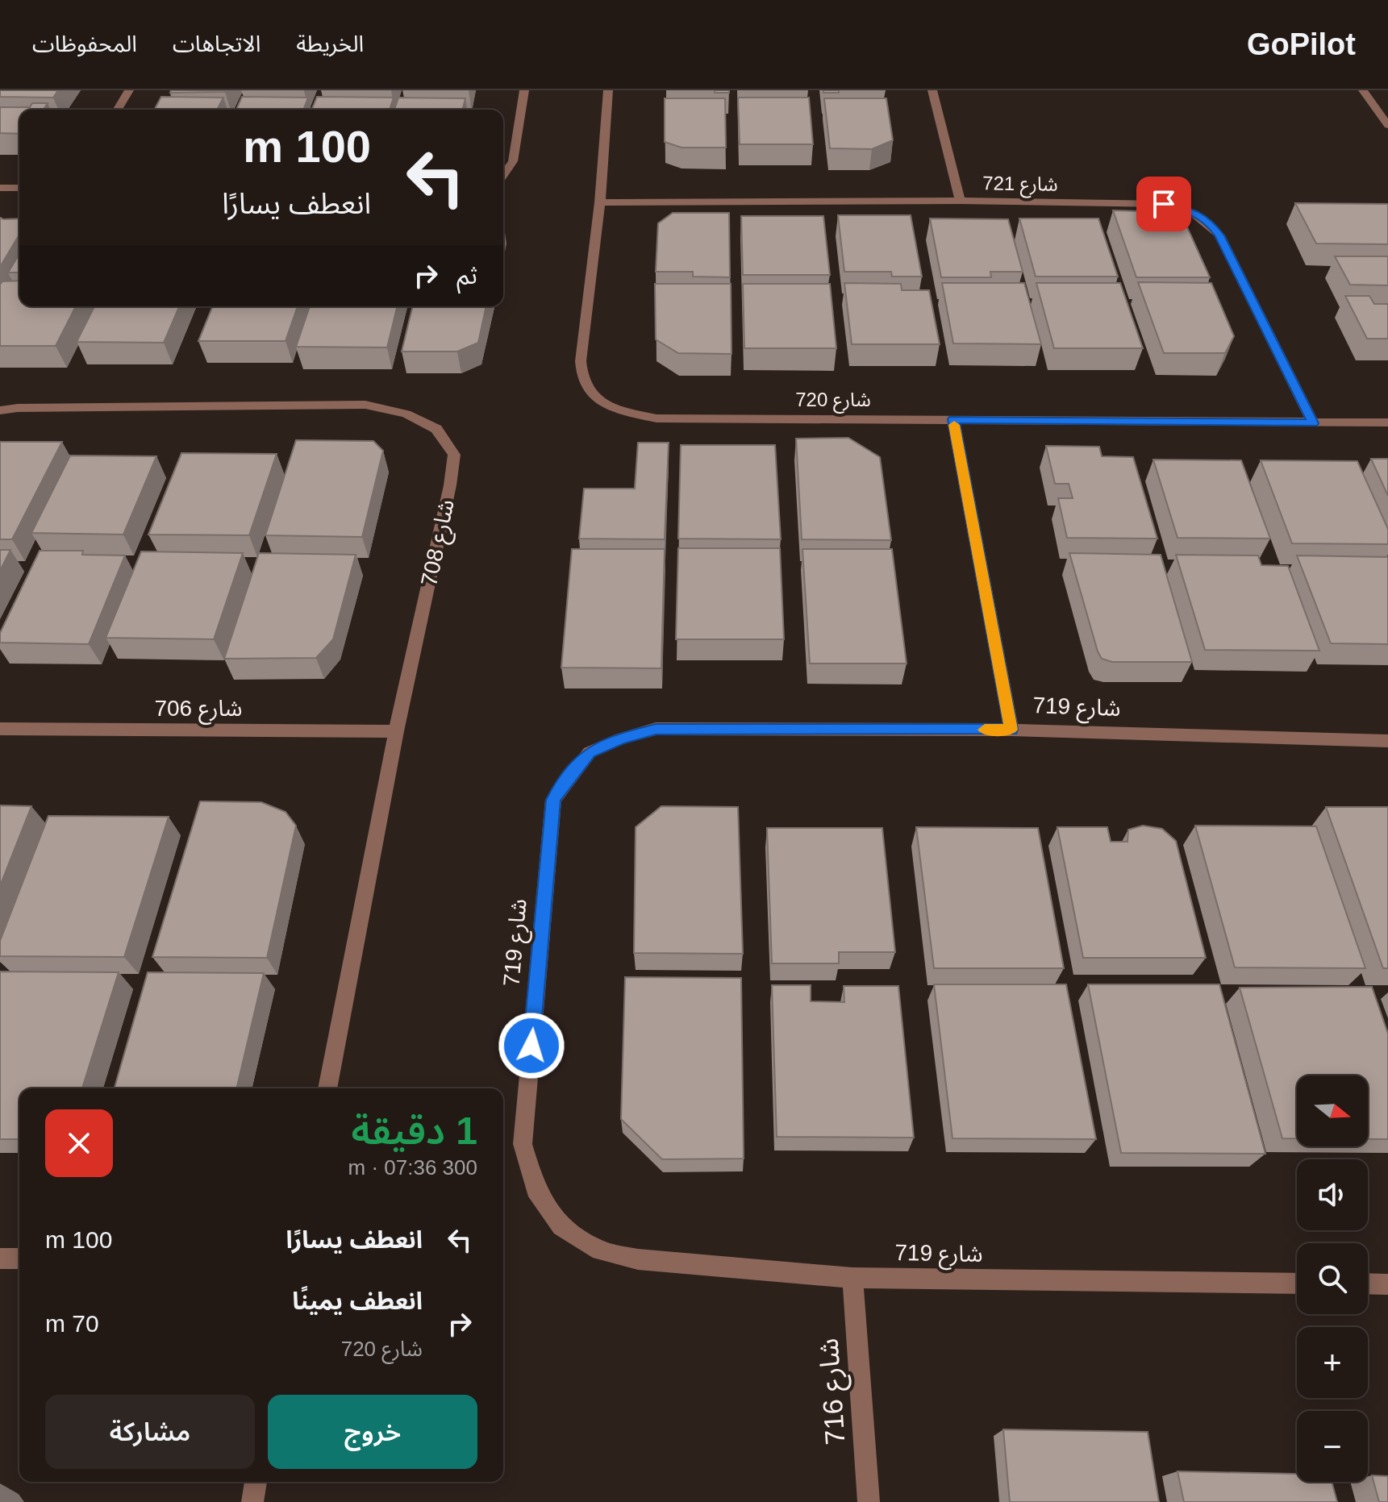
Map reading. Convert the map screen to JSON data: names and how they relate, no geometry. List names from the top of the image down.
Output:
{
  "streets": {
    "street": [
      "شارع 721",
      "شارع 720",
      "شارع 708",
      "شارع 719",
      "شارع 706",
      "شارع 716"
    ]
  },
  "crossings": [
    ["شارع 721", "شارع 720"],
    ["شارع 708", "شارع 706"],
    ["شارع 719", "شارع 716"]
  ],
  "north": "right",
  "page": {
    "header": "GoPilot",
    "nav": ["الخريطة", "الاتجاهات", "المحفوظات"],
    "turn": ["100 m", "انعطف يسارًا"],
    "then": "ثم",
    "map_buttons": ["+", "−"],
    "heading": ["1 دقيقة", "300 m · 07:36"],
    "list": [
      {
        "name": "انعطف يسارًا",
        "value": "100 m"
      },
      {
        "name": "انعطف يمينًا",
        "note": "شارع 720",
        "value": "70 m"
      }
    ],
    "buttons": ["خروج", "مشاركة"]
  }
}
